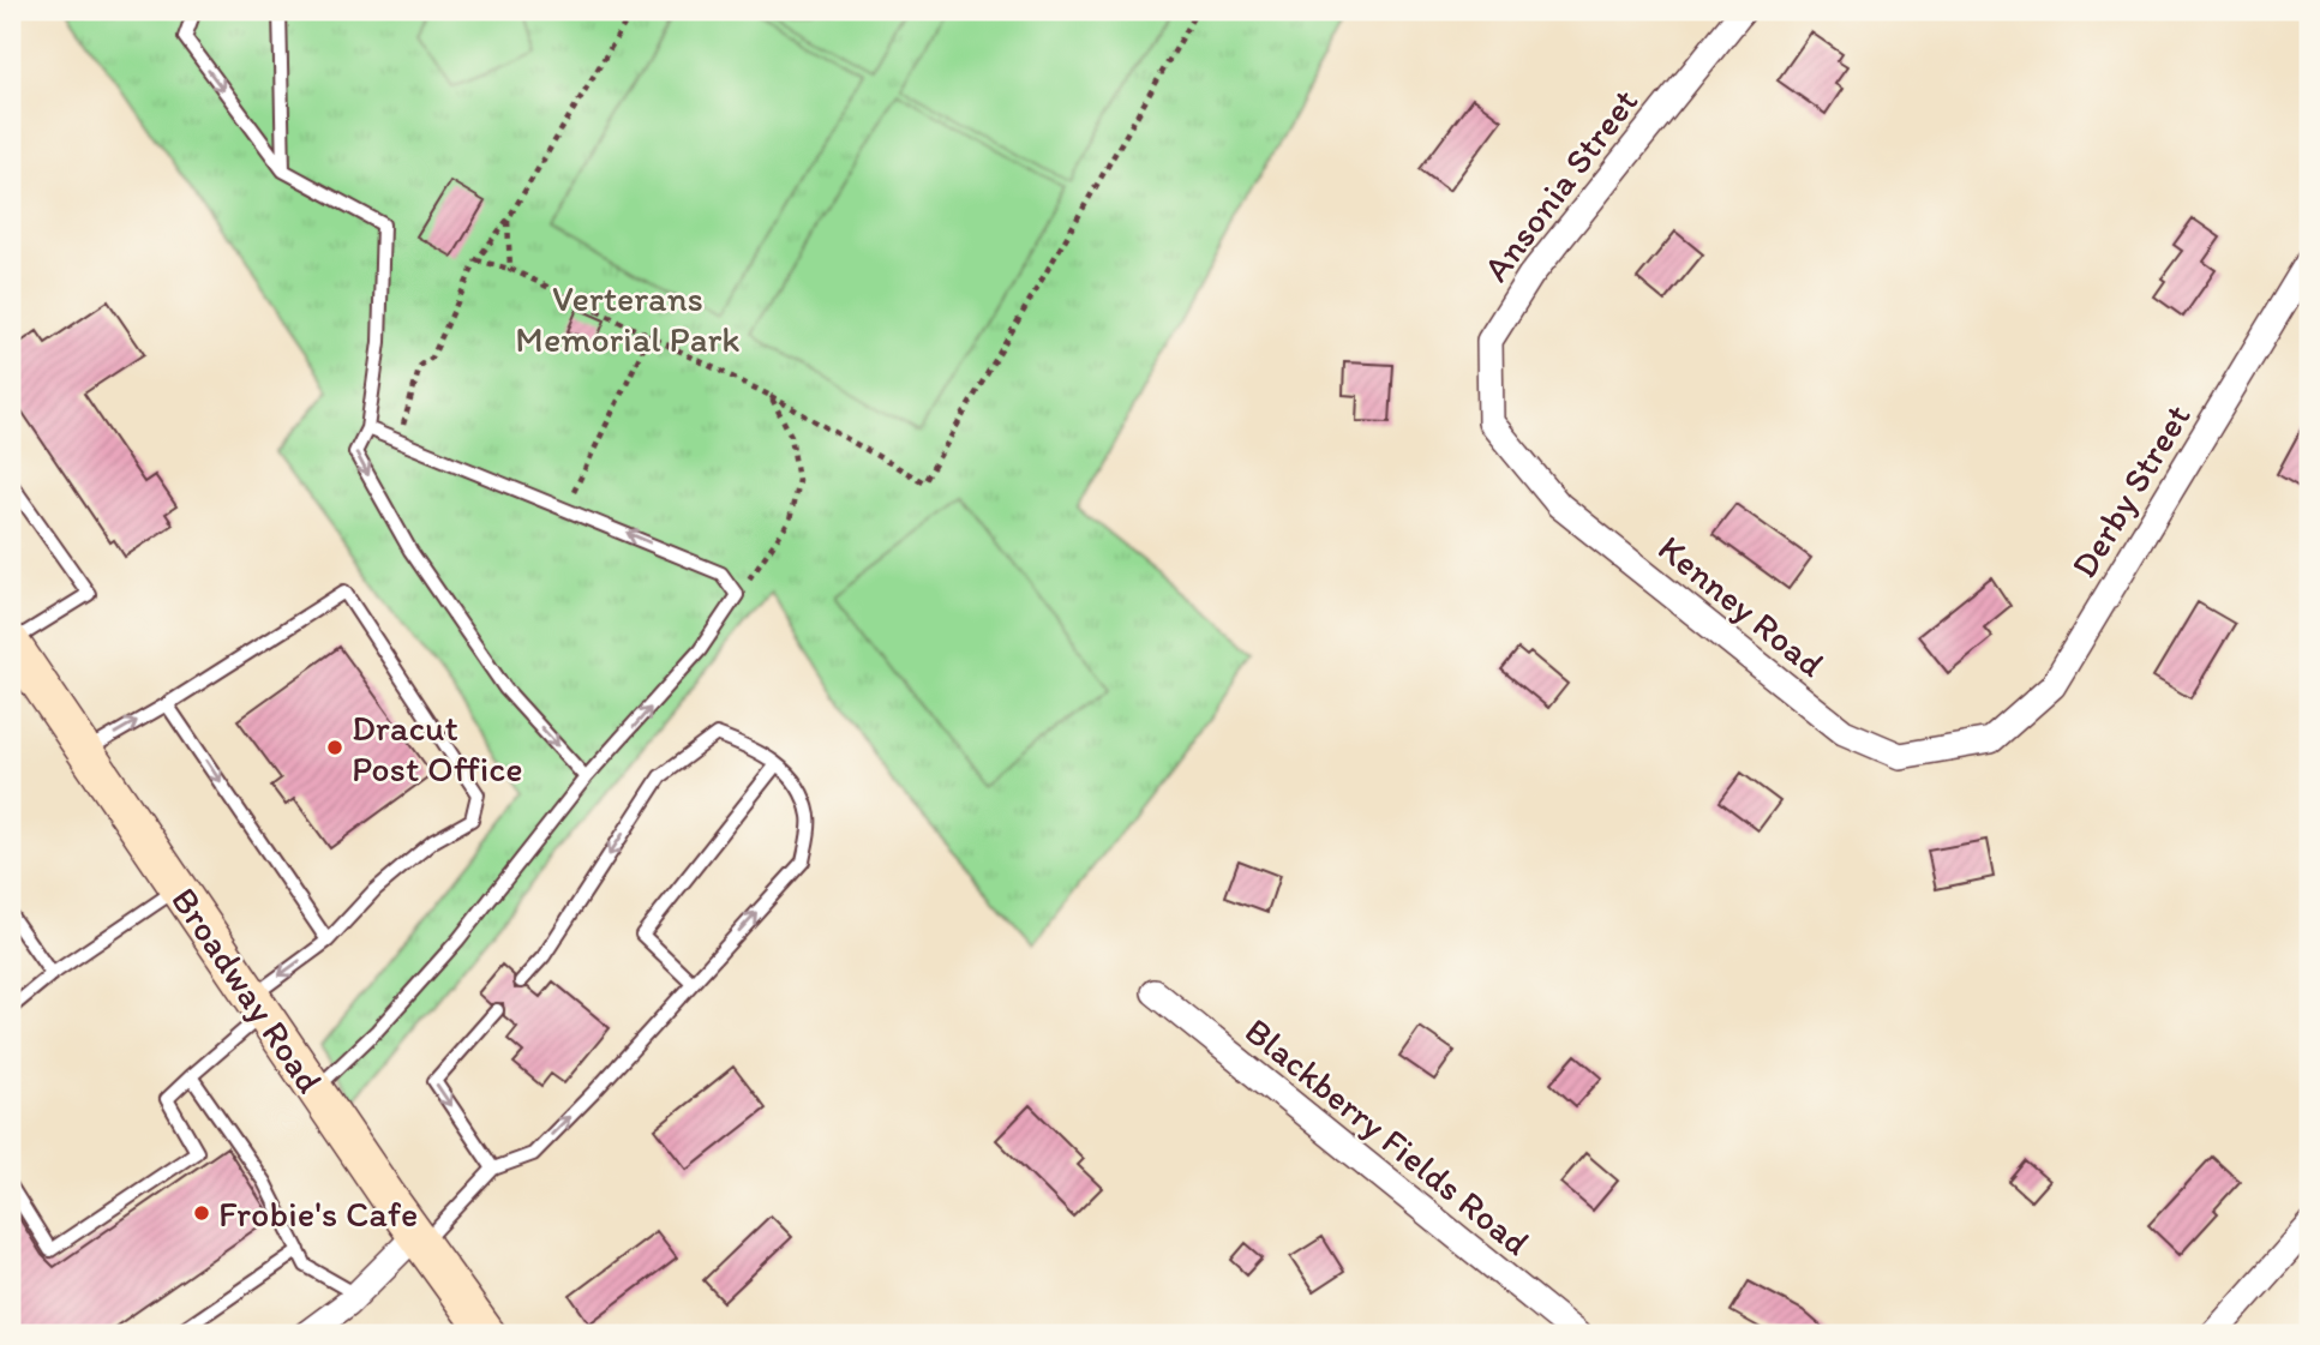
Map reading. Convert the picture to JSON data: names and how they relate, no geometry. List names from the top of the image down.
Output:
{
  "streets": {
    "main road": ["Broadway Road"],
    "street": [
      "Ansonia Street",
      "Derby Street",
      "Kenney Road",
      "Blackberry Fields Road"
    ]
  },
  "crossings": [
    ["Ansonia Street", "Kenney Road"],
    ["Derby Street", "Kenney Road"]
  ],
  "parks": ["Verterans Memorial Park"],
  "places": ["Dracut Post Office", "Frobie's Cafe"]
}
